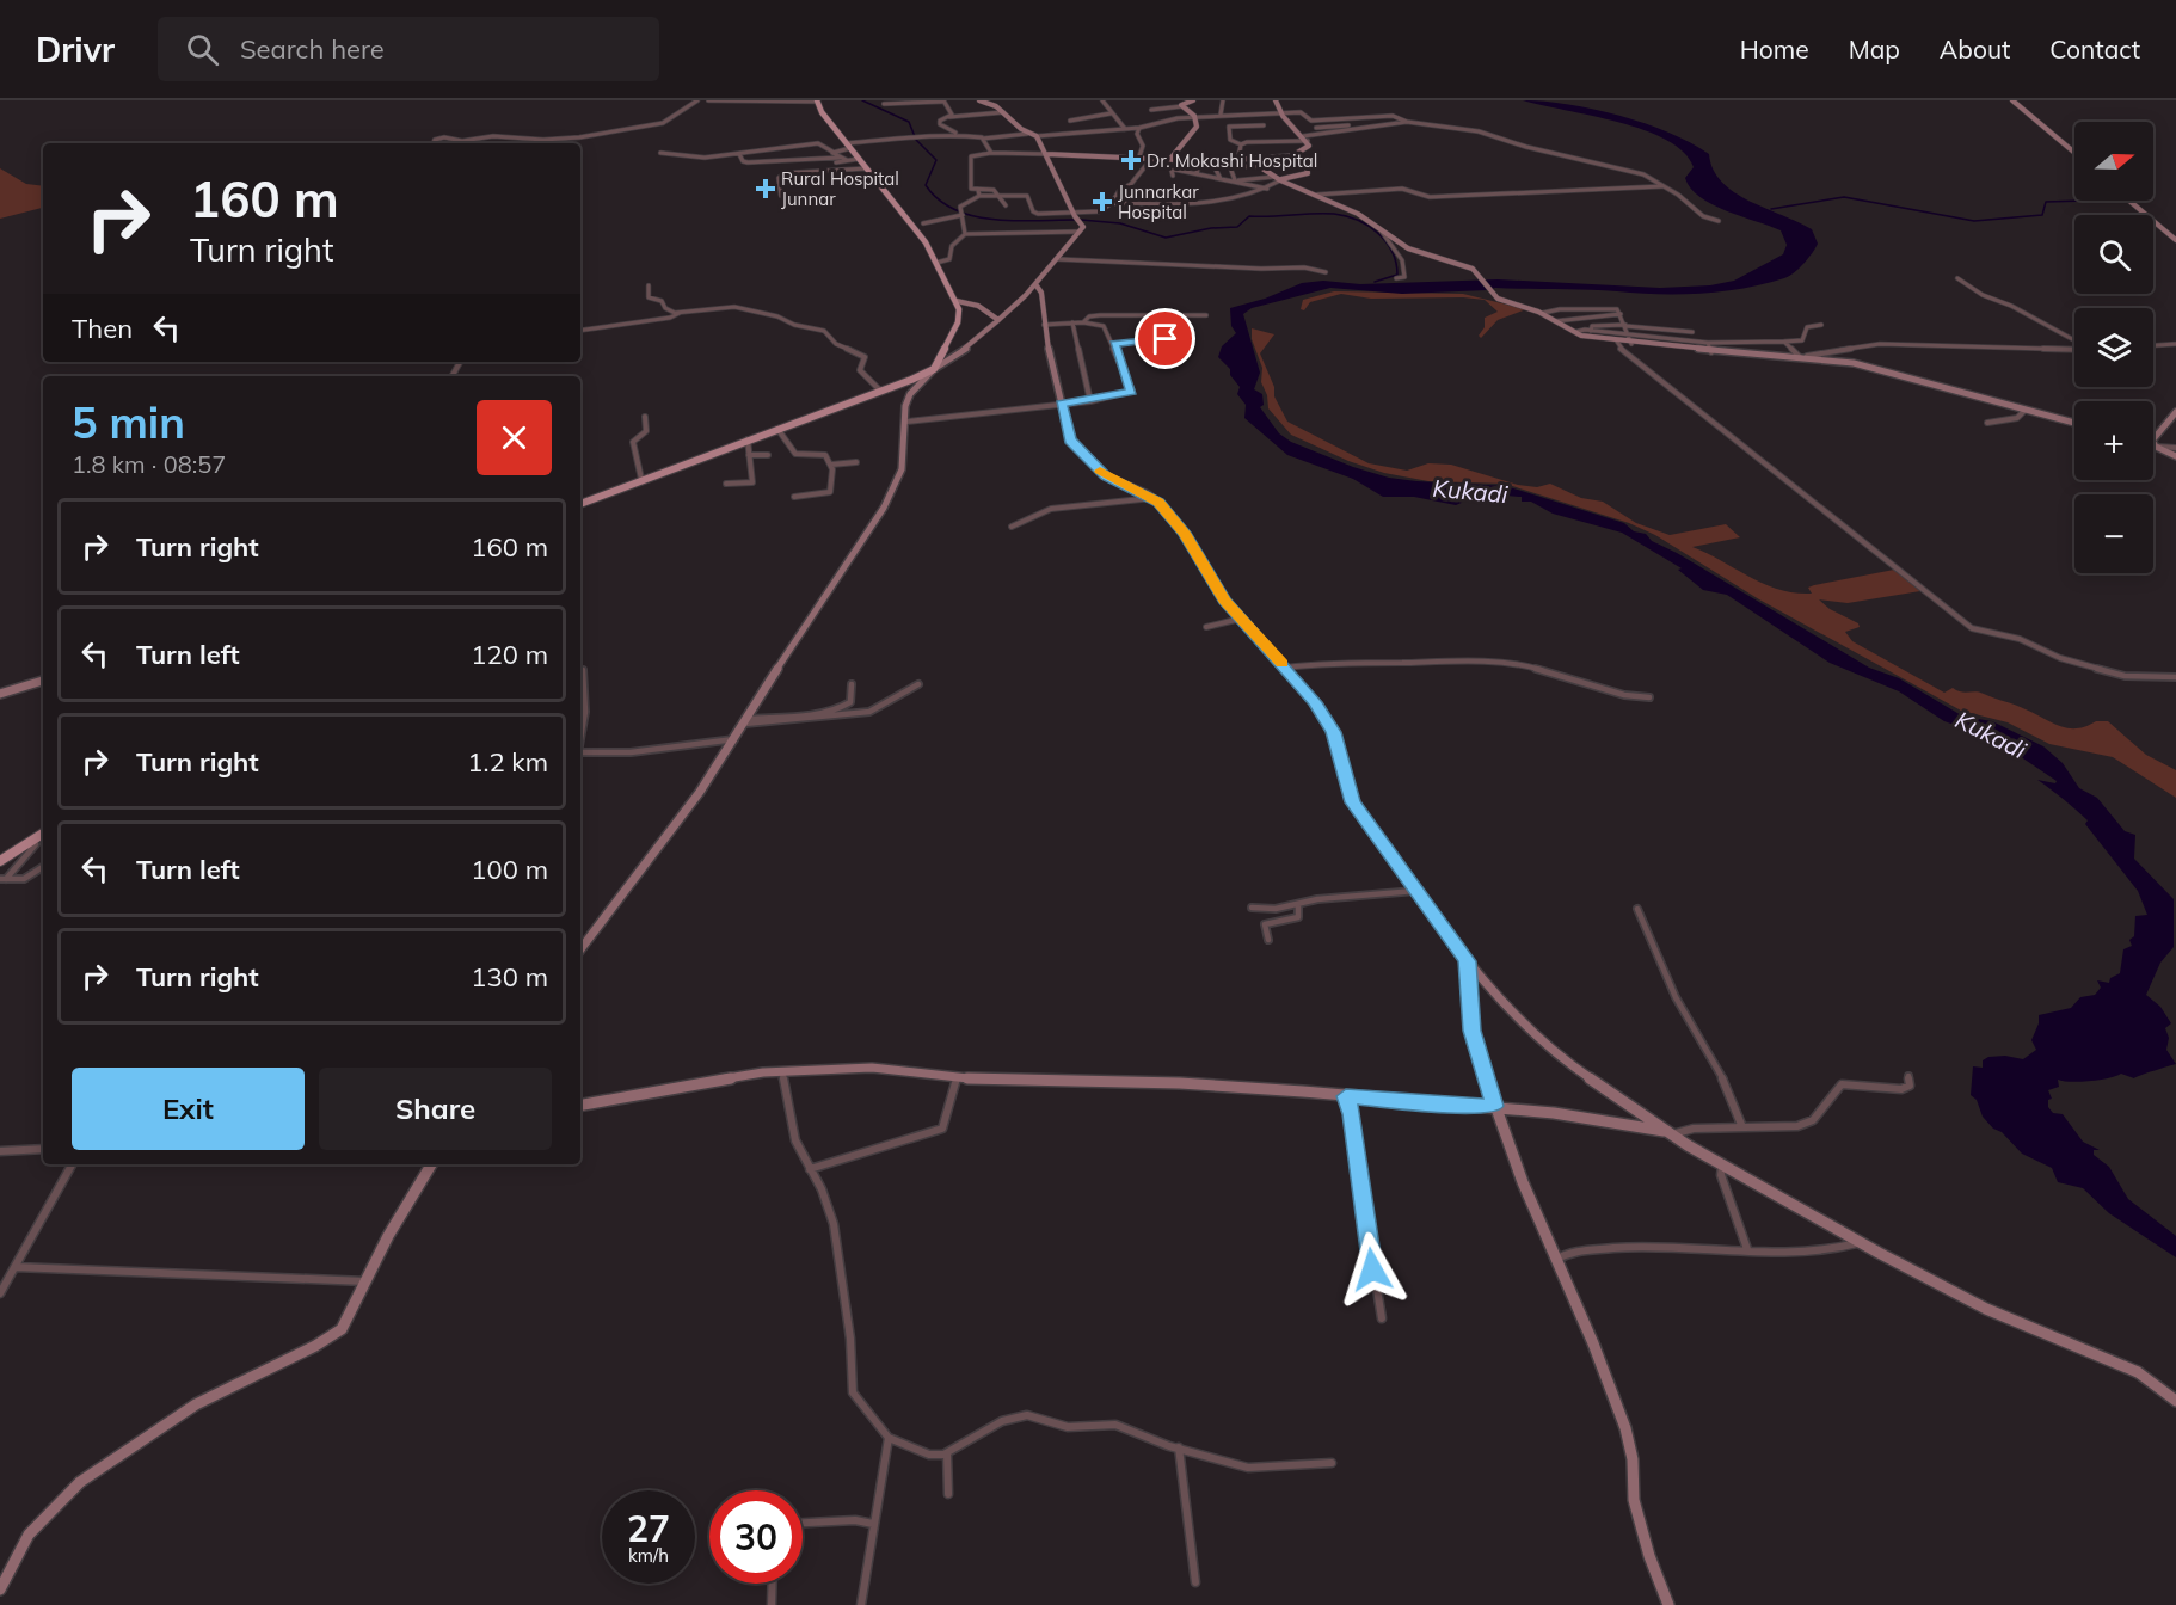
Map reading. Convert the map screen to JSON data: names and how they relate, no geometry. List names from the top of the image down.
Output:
{
  "water": ["Kukadi"],
  "places": {
    "health": ["Dr. Mokashi Hospital", "Rural Hospital Junnar", "Junnarkar Hospital"]
  },
  "north": "right",
  "page": {
    "header": "Drivr",
    "search": "Search here",
    "nav": [
      "Home",
      "Map",
      "About",
      "Contact"
    ],
    "map_buttons": ["+", "−"],
    "turn": ["160 m", "Turn right"],
    "then": "Then",
    "heading": ["5 min", "1.8 km · 08:57"],
    "list": [
      {
        "name": "Turn right",
        "value": "160 m"
      },
      {
        "name": "Turn left",
        "value": "120 m"
      },
      {
        "name": "Turn right",
        "value": "1.2 km"
      },
      {
        "name": "Turn left",
        "value": "100 m"
      },
      {
        "name": "Turn right",
        "value": "130 m"
      }
    ],
    "buttons": ["Exit", "Share"],
    "speed": "27 km/h",
    "limit": "30"
  }
}
